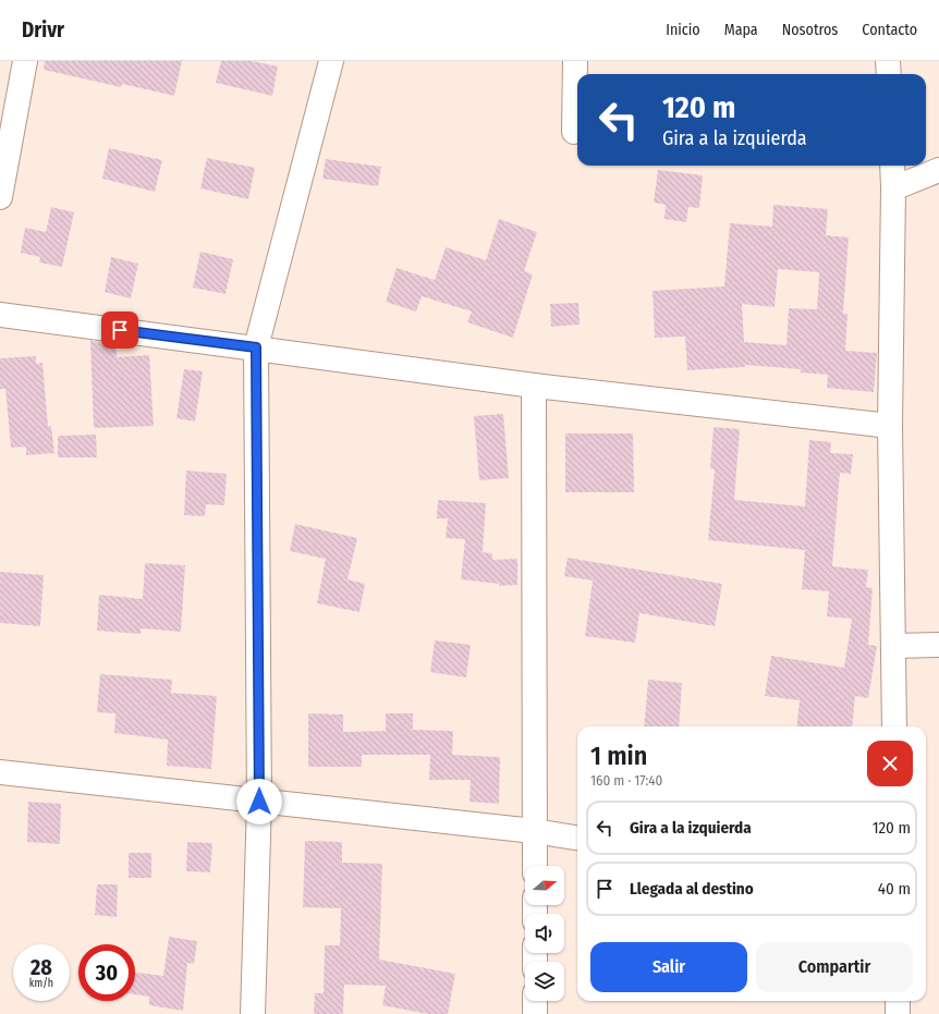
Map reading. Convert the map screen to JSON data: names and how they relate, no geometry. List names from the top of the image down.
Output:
{
  "north": "right",
  "page": {
    "header": "Drivr",
    "nav": [
      "Inicio",
      "Mapa",
      "Nosotros",
      "Contacto"
    ],
    "turn": ["120 m", "Gira a la izquierda"],
    "heading": ["1 min", "160 m · 17:40"],
    "list": [
      {
        "name": "Gira a la izquierda",
        "value": "120 m"
      },
      {
        "name": "Llegada al destino",
        "value": "40 m"
      }
    ],
    "buttons": ["Salir", "Compartir"],
    "speed": "28 km/h",
    "limit": "30"
  }
}
